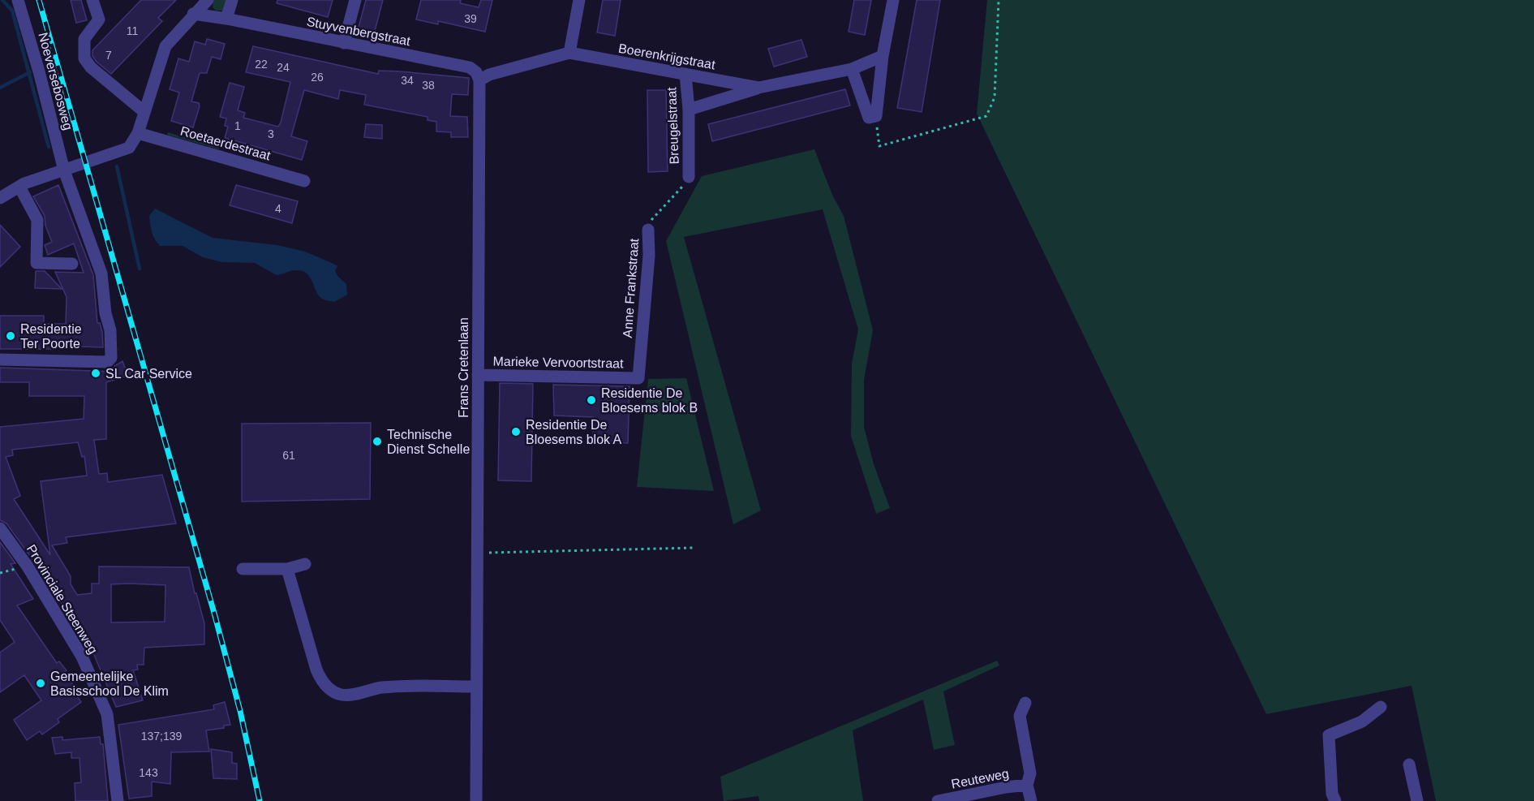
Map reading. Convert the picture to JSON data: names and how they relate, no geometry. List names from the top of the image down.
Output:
{
  "streets": {
    "street": [
      "Stuyvenbergstraat",
      "Boerenkrijgstraat",
      "Noeversebosweg",
      "Breugelstraat",
      "Roetaerdestraat",
      "Anne Frankstraat",
      "Marieke Vervoortstraat",
      "Frans Cretenlaan",
      "Provinciale Steenweg",
      "Reuteweg"
    ]
  },
  "crossings": [
    ["Stuyvenbergstraat", "Boerenkrijgstraat"],
    ["Stuyvenbergstraat", "Frans Cretenlaan"],
    ["Boerenkrijgstraat", "Breugelstraat"],
    ["Boerenkrijgstraat", "Frans Cretenlaan"],
    ["Anne Frankstraat", "Marieke Vervoortstraat"],
    ["Marieke Vervoortstraat", "Frans Cretenlaan"]
  ],
  "places": [
    "Residentie Ter Poorte",
    "SL Car Service",
    "Residentie De Bloesems blok B",
    "Residentie De Bloesems blok A",
    "Technische Dienst Schelle",
    "Gemeentelijke Basisschool De Klim"
  ],
  "house_numbers": [
    "39",
    "11",
    "7",
    "22",
    "24",
    "26",
    "34",
    "38",
    "1",
    "3",
    "4",
    "61",
    "137;139",
    "143"
  ]
}
